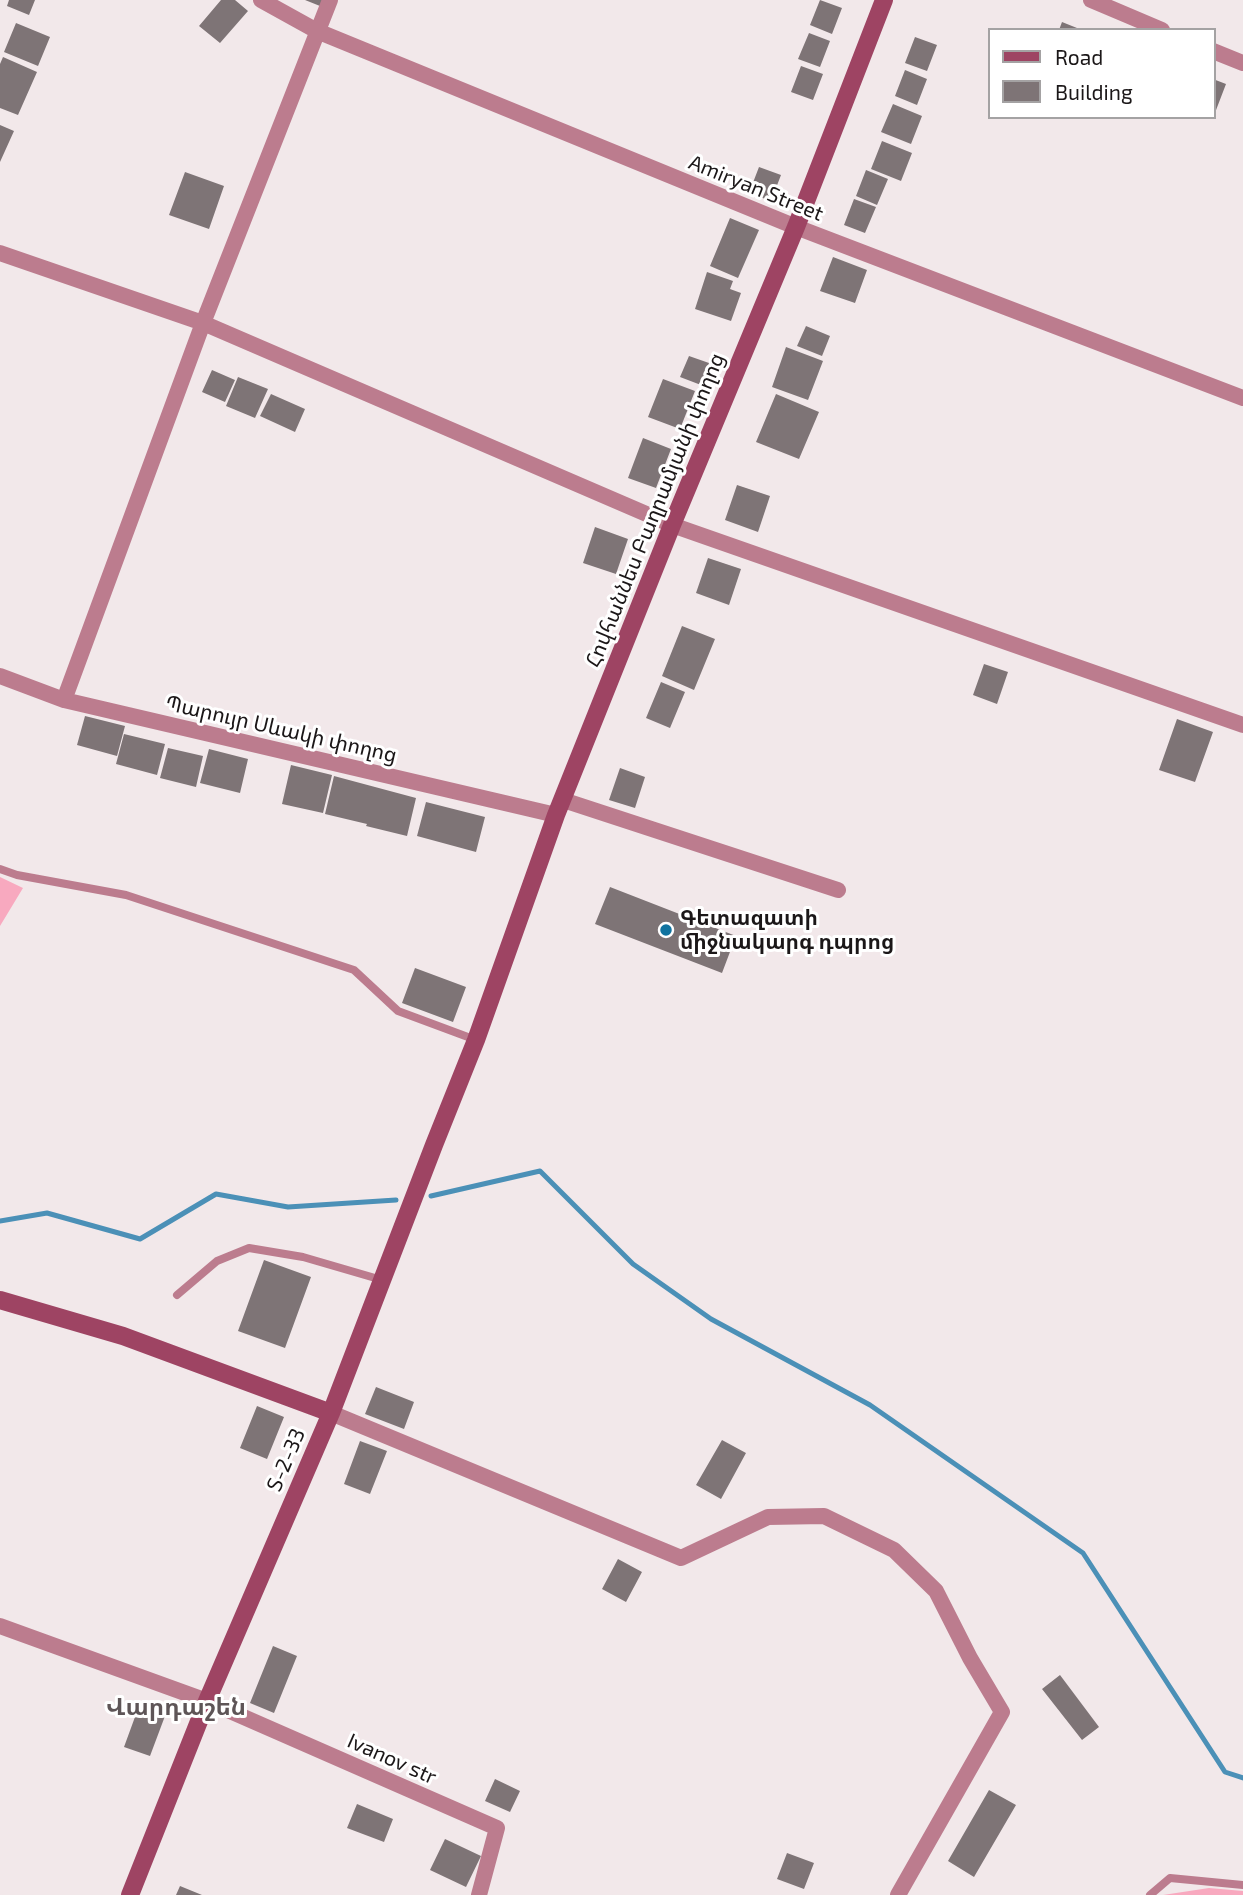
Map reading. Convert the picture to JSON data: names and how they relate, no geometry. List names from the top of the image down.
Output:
{
  "streets": {
    "street": [
      "Amiryan Street",
      "Հովհաննես Բաղրամյանի փողոց",
      "Պարույր Սևակի փողոց",
      "Տ-2-33",
      "Ivanov str"
    ]
  },
  "crossings": [
    ["Amiryan Street", "Հովհաննես Բաղրամյանի փողոց"],
    ["Հովհաննես Բաղրամյանի փողոց", "Պարույր Սևակի փողոց"],
    ["Հովհաննես Բաղրամյանի փողոց", "Տ-2-33"],
    ["Տ-2-33", "Ivanov str"]
  ],
  "districts": ["Վարդաշեն"],
  "places": ["Գետազատի միջնակարգ դպրոց"],
  "legend": ["Road", "Building"]
}
